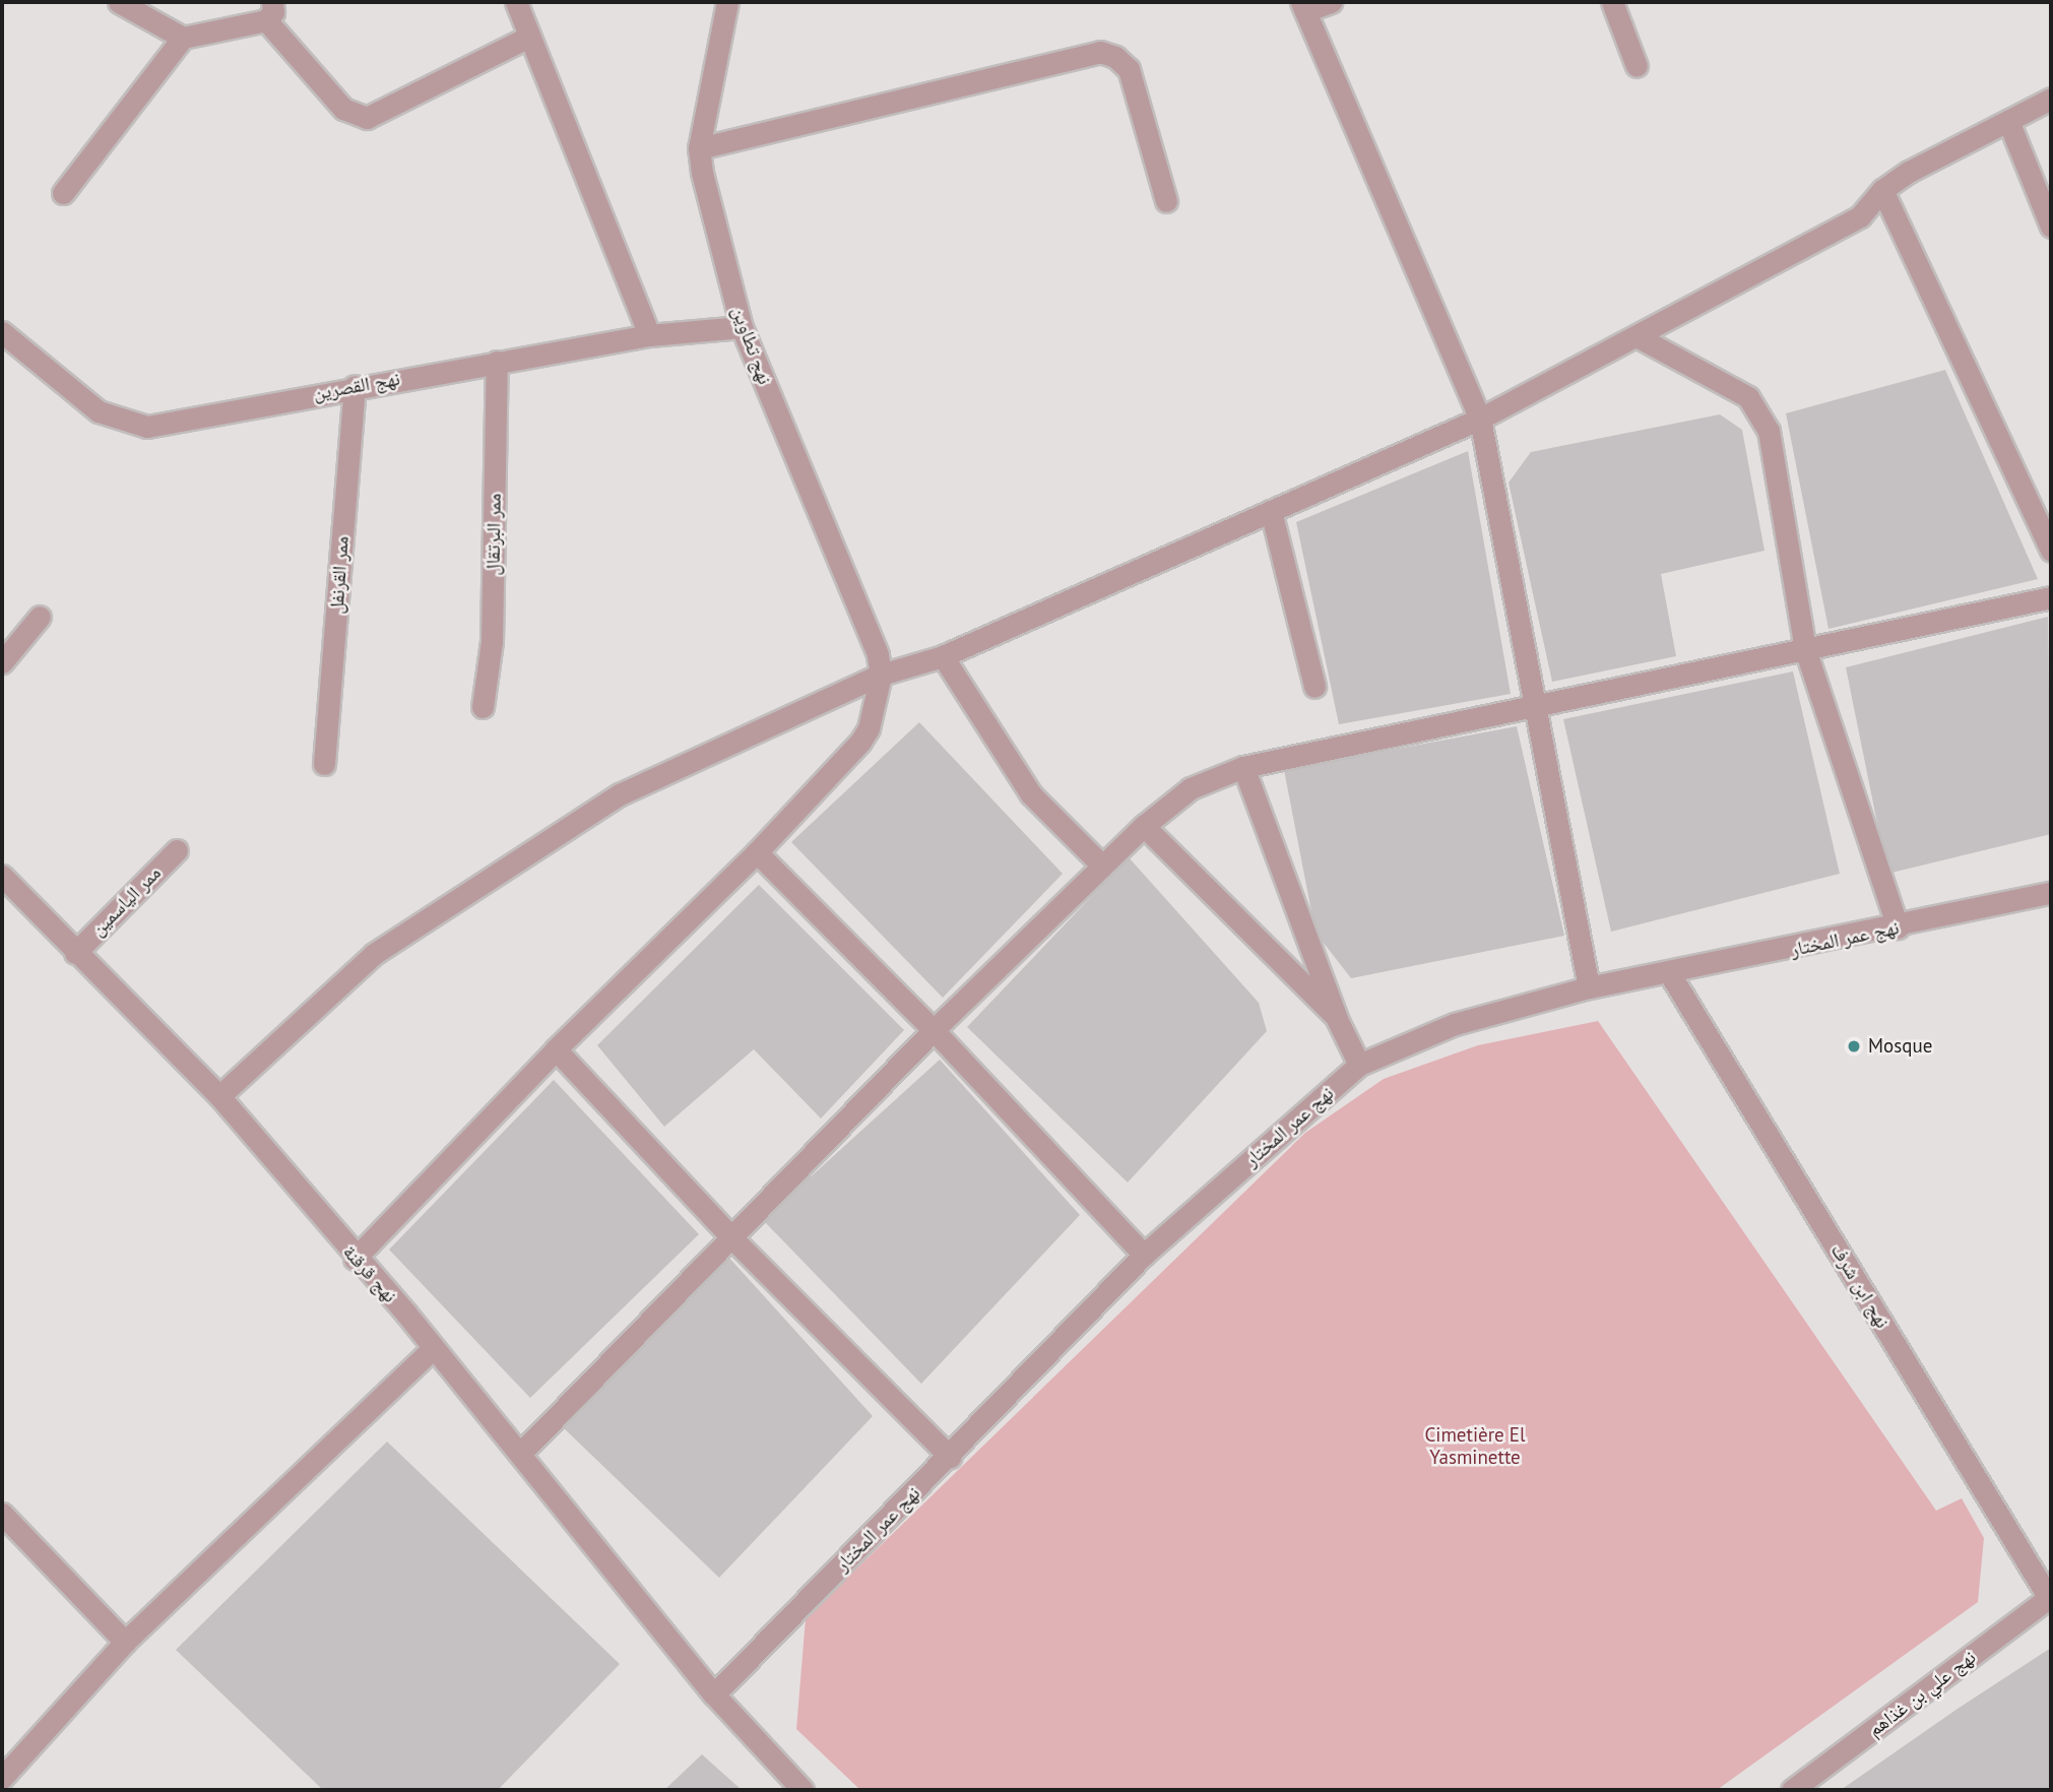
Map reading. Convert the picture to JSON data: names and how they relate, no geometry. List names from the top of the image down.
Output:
{
  "streets": {
    "street": [
      "نهج تطاوين",
      "نهج القصرين",
      "ممر البرتقال",
      "ممر القرنفل",
      "ممر الياسمين",
      "نهج عمر المختار",
      "نهج قرقنة",
      "نهج ابن شرف",
      "نهج علي بن غذاهم"
    ]
  },
  "crossings": [
    ["نهج تطاوين", "نهج القصرين"],
    ["نهج القصرين", "ممر البرتقال"],
    ["نهج القصرين", "ممر القرنفل"],
    ["ممر الياسمين", "نهج قرقنة"],
    ["نهج عمر المختار", "نهج قرقنة"],
    ["نهج عمر المختار", "نهج ابن شرف"],
    ["نهج ابن شرف", "نهج علي بن غذاهم"]
  ],
  "parks": ["Cimetière El Yasminette"],
  "places": ["Mosque"]
}
